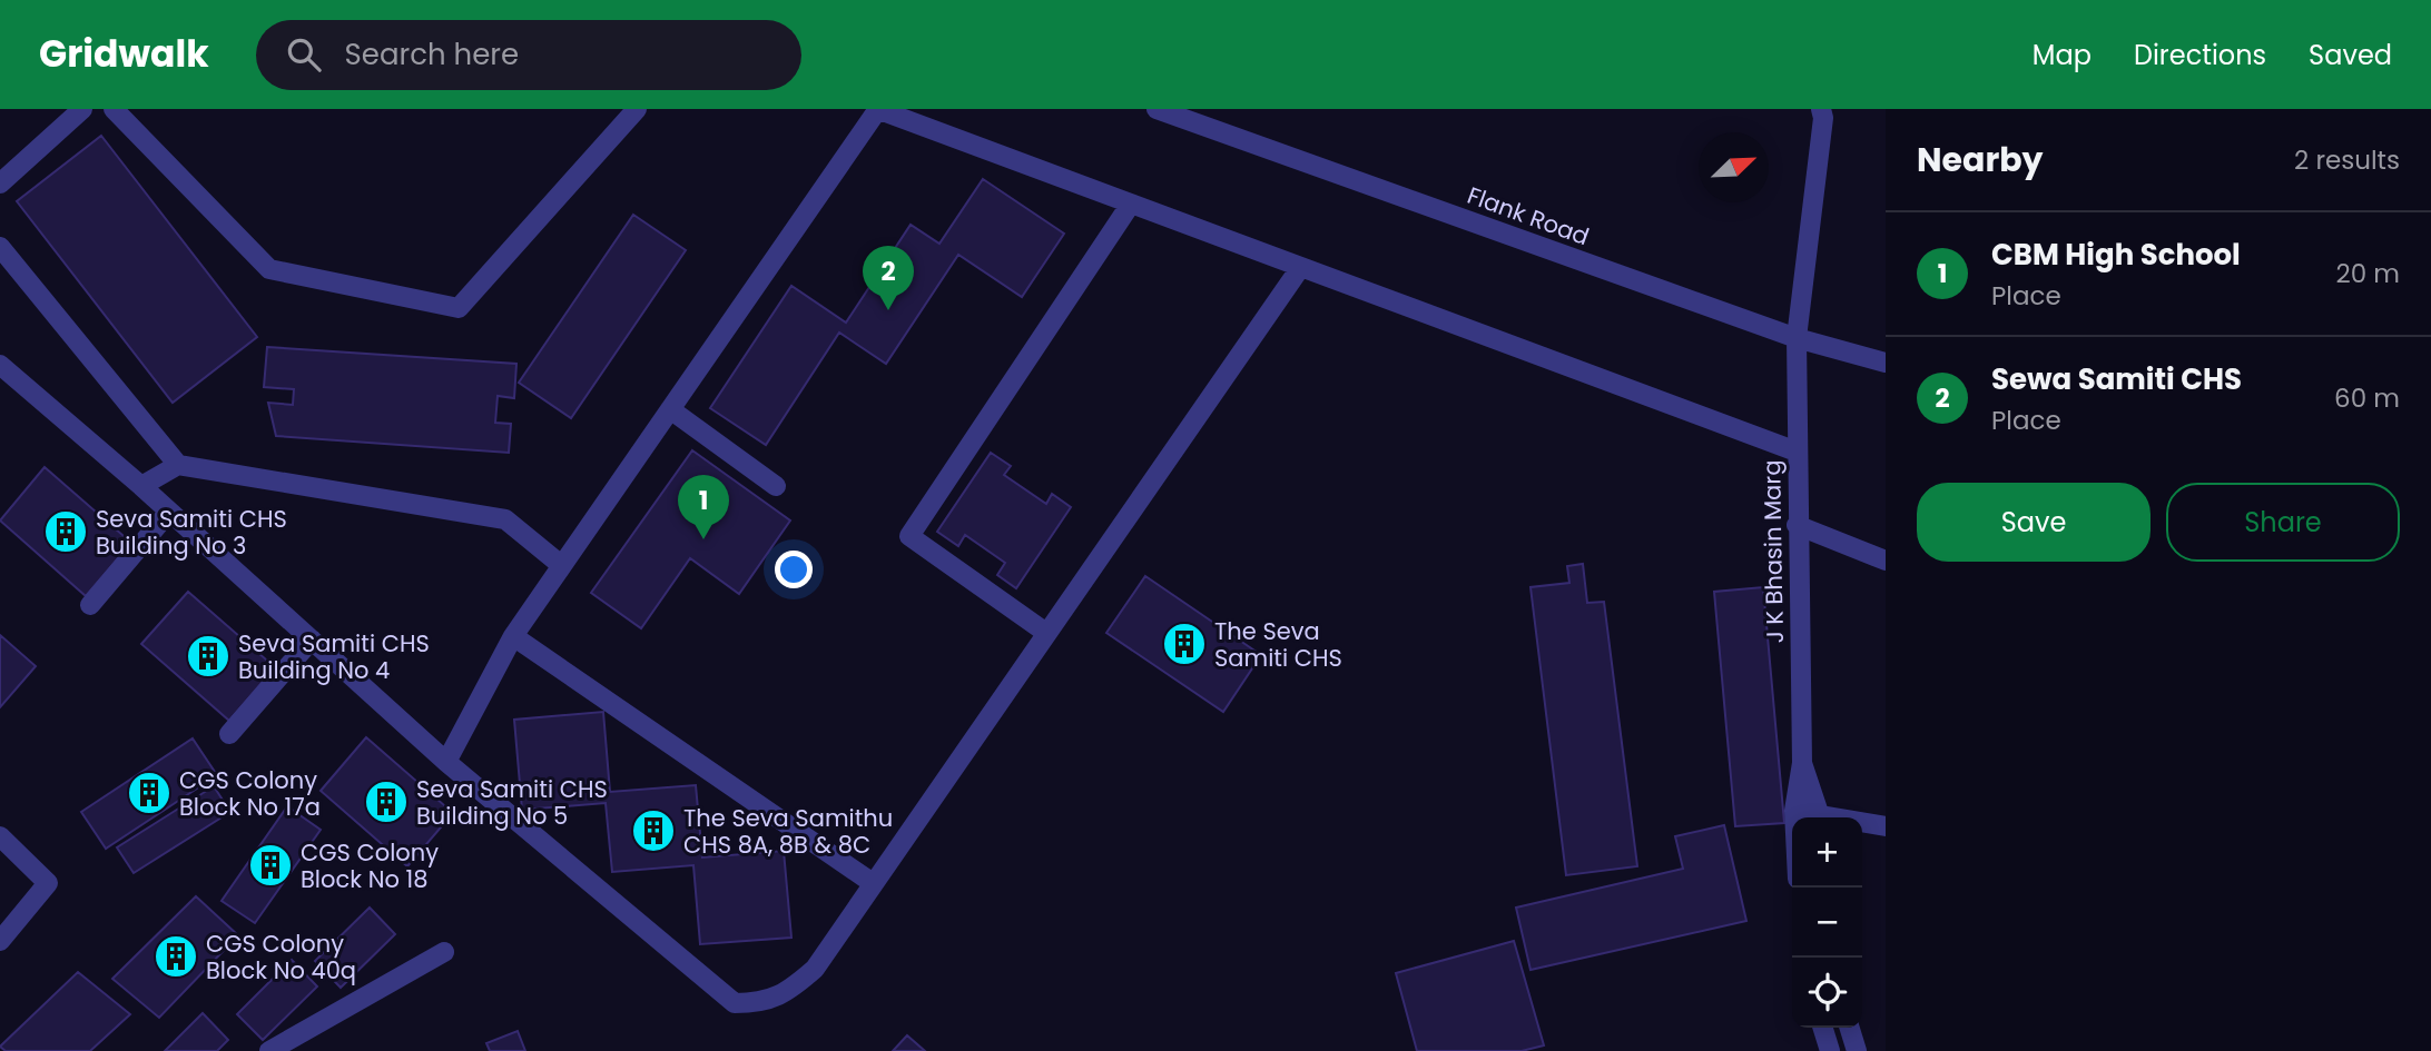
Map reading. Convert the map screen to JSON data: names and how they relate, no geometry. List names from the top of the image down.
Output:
{
  "streets": {
    "street": ["Flank Road", "J K Bhasin Marg"]
  },
  "crossings": [
    ["Flank Road", "J K Bhasin Marg"]
  ],
  "places": {
    "building": [
      "Seva Samiti CHS Building No 3",
      "The Seva Samiti CHS",
      "Seva Samiti CHS Building No 4",
      "CGS Colony Block No 17a",
      "Seva Samiti CHS Building No 5",
      "The Seva Samithu CHS 8A, 8B & 8C",
      "CGS Colony Block No 18",
      "CGS Colony Block No 40q"
    ]
  },
  "north": "top right",
  "page": {
    "header": "Gridwalk",
    "search": "Search here",
    "nav": ["Map", "Directions", "Saved"],
    "heading": ["Nearby", "2 results"],
    "list": [
      {
        "mark": "1",
        "name": "CBM High School",
        "note": "Place",
        "value": "20 m"
      },
      {
        "mark": "2",
        "name": "Sewa Samiti CHS",
        "note": "Place",
        "value": "60 m"
      }
    ],
    "pins": ["2", "1"],
    "buttons": ["Save", "Share"],
    "map_buttons": ["+", "−"]
  }
}
